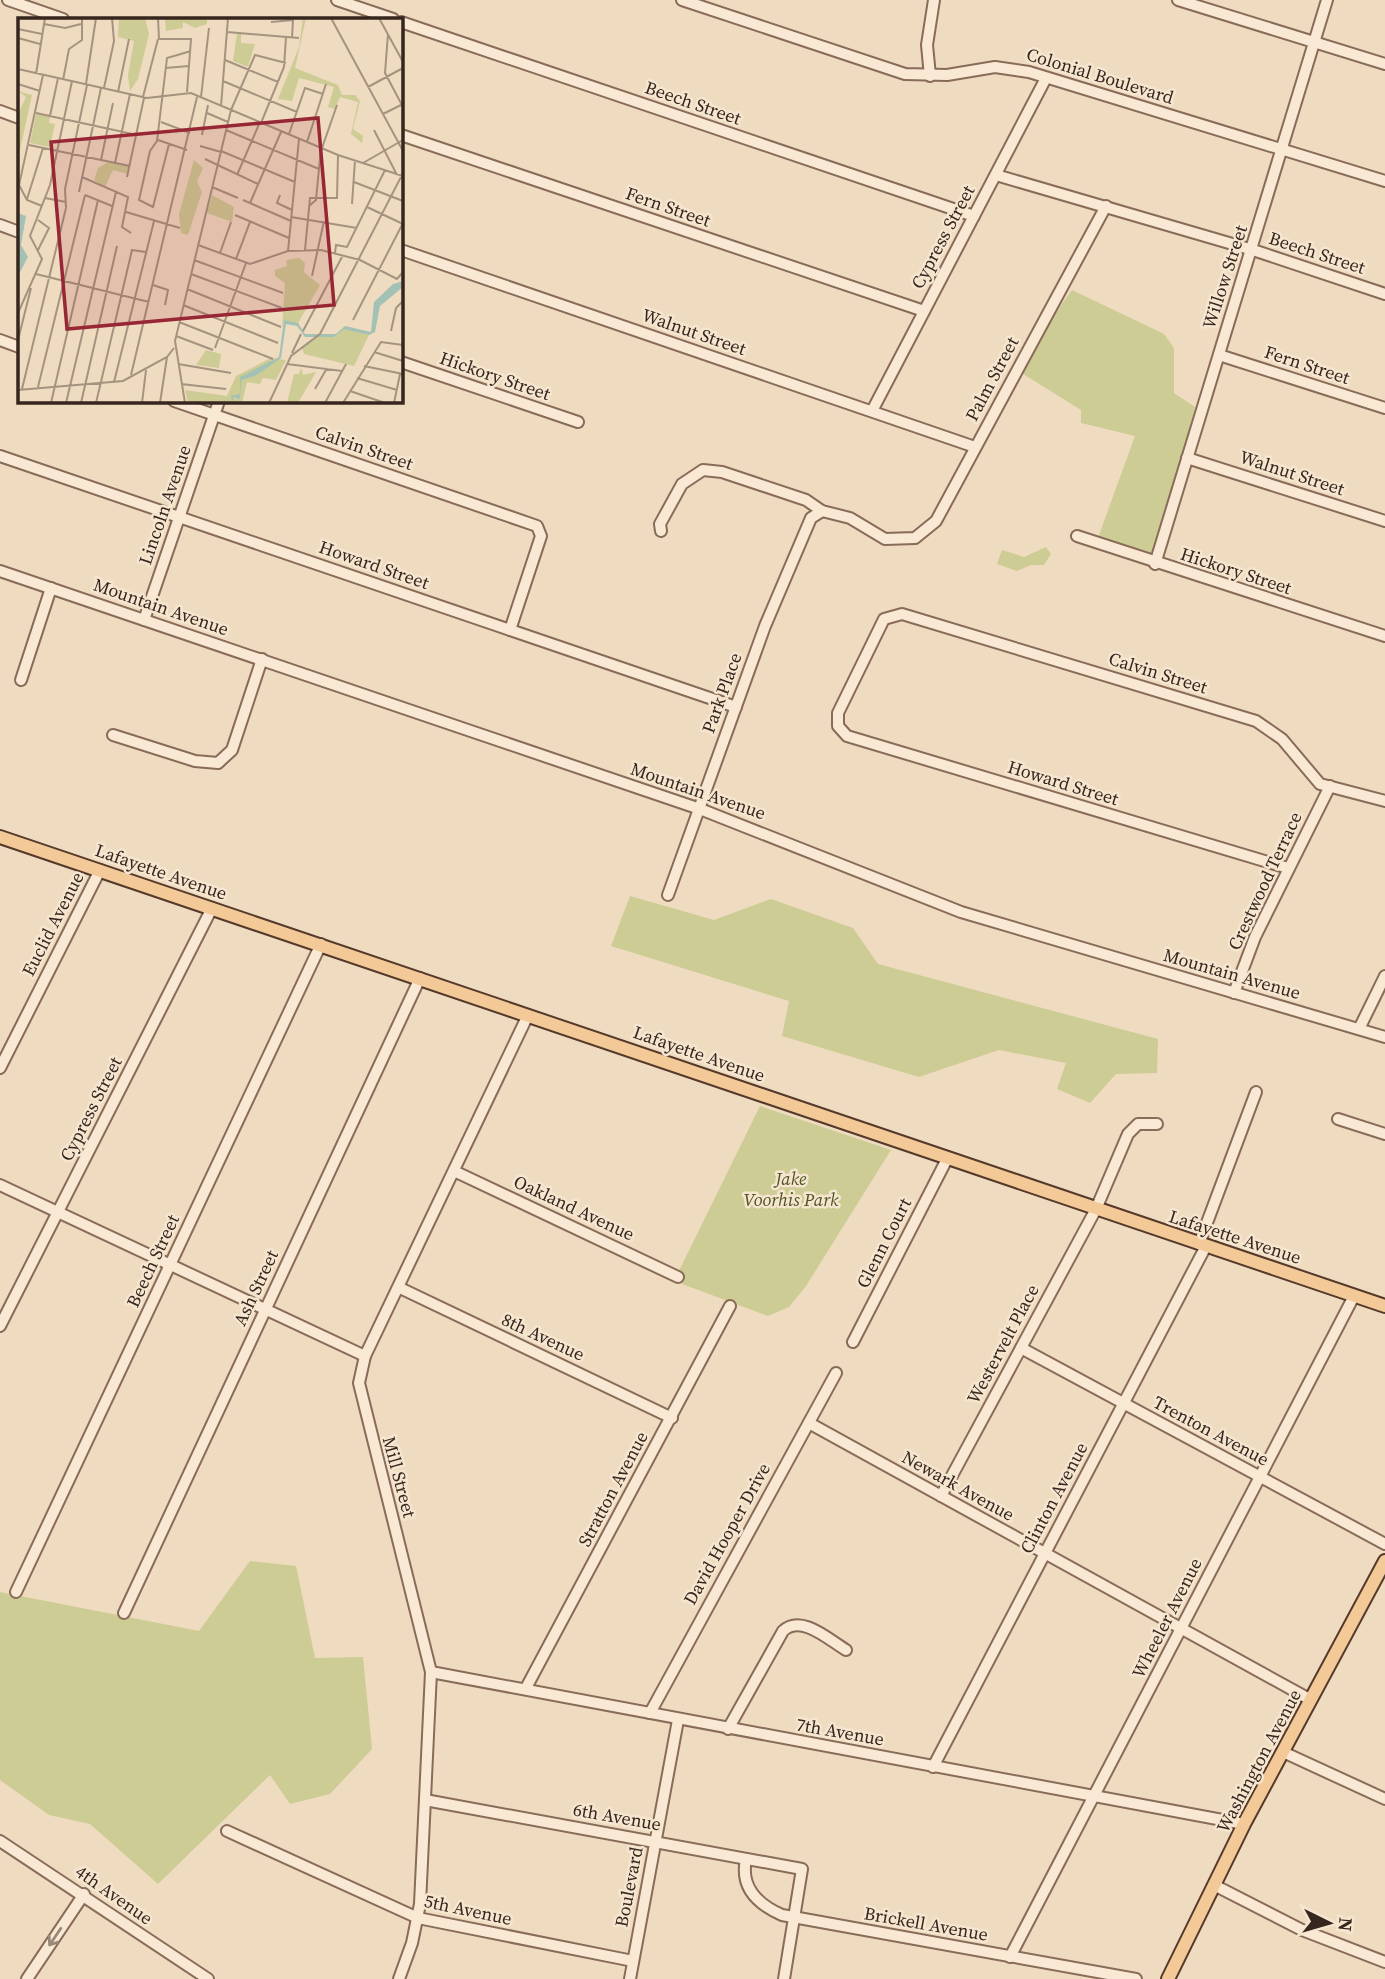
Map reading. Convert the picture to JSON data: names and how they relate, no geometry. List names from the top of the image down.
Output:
{
  "streets": {
    "main road": ["Lafayette Avenue", "Washington Avenue"],
    "street": [
      "Colonial Boulevard",
      "Beech Street",
      "Fern Street",
      "Cypress Street",
      "Willow Street",
      "Walnut Street",
      "Hickory Street",
      "Palm Street",
      "Calvin Street",
      "Lincoln Avenue",
      "Howard Street",
      "Mountain Avenue",
      "Park Place",
      "Crestwood Terrace",
      "Euclid Avenue",
      "Oakland Avenue",
      "Glenn Court",
      "Ash Street",
      "8th Avenue",
      "Westervelt Place",
      "Trenton Avenue",
      "Mill Street",
      "Newark Avenue",
      "Stratton Avenue",
      "Clinton Avenue",
      "David Hooper Drive",
      "Wheeler Avenue",
      "7th Avenue",
      "6th Avenue",
      "Boulevard",
      "4th Avenue",
      "5th Avenue",
      "Brickell Avenue"
    ]
  },
  "crossings": [
    ["Colonial Boulevard", "Cypress Street"],
    ["Colonial Boulevard", "Willow Street"],
    ["Beech Street", "Cypress Street"],
    ["Beech Street", "Willow Street"],
    ["Beech Street", "Palm Street"],
    ["Beech Street", "Lafayette Avenue"],
    ["Fern Street", "Cypress Street"],
    ["Fern Street", "Willow Street"],
    ["Cypress Street", "Walnut Street"],
    ["Cypress Street", "Lafayette Avenue"],
    ["Willow Street", "Walnut Street"],
    ["Willow Street", "Hickory Street"],
    ["Walnut Street", "Palm Street"],
    ["Palm Street", "Park Place"],
    ["Calvin Street", "Lincoln Avenue"],
    ["Calvin Street", "Howard Street"],
    ["Calvin Street", "Crestwood Terrace"],
    ["Lincoln Avenue", "Howard Street"],
    ["Lincoln Avenue", "Mountain Avenue"],
    ["Howard Street", "Park Place"],
    ["Howard Street", "Crestwood Terrace"],
    ["Mountain Avenue", "Park Place"],
    ["Mountain Avenue", "Crestwood Terrace"],
    ["Lafayette Avenue", "Euclid Avenue"],
    ["Lafayette Avenue", "Glenn Court"],
    ["Lafayette Avenue", "Ash Street"],
    ["Lafayette Avenue", "Westervelt Place"],
    ["Lafayette Avenue", "Mill Street"],
    ["Lafayette Avenue", "Clinton Avenue"],
    ["Lafayette Avenue", "Wheeler Avenue"],
    ["Oakland Avenue", "Mill Street"],
    ["8th Avenue", "Mill Street"],
    ["8th Avenue", "Stratton Avenue"],
    ["Westervelt Place", "Trenton Avenue"],
    ["Westervelt Place", "Newark Avenue"],
    ["Trenton Avenue", "Clinton Avenue"],
    ["Trenton Avenue", "Wheeler Avenue"],
    ["Mill Street", "7th Avenue"],
    ["Mill Street", "6th Avenue"],
    ["Mill Street", "5th Avenue"],
    ["Newark Avenue", "Clinton Avenue"],
    ["Newark Avenue", "David Hooper Drive"],
    ["Newark Avenue", "Wheeler Avenue"],
    ["Newark Avenue", "Washington Avenue"],
    ["Stratton Avenue", "7th Avenue"],
    ["Clinton Avenue", "7th Avenue"],
    ["David Hooper Drive", "7th Avenue"],
    ["Wheeler Avenue", "7th Avenue"],
    ["Wheeler Avenue", "Brickell Avenue"],
    ["7th Avenue", "Washington Avenue"],
    ["7th Avenue", "Boulevard"],
    ["6th Avenue", "Boulevard"],
    ["6th Avenue", "Brickell Avenue"],
    ["Boulevard", "5th Avenue"]
  ],
  "parks": ["Jake Voorhis Park"],
  "north": "right"
}
